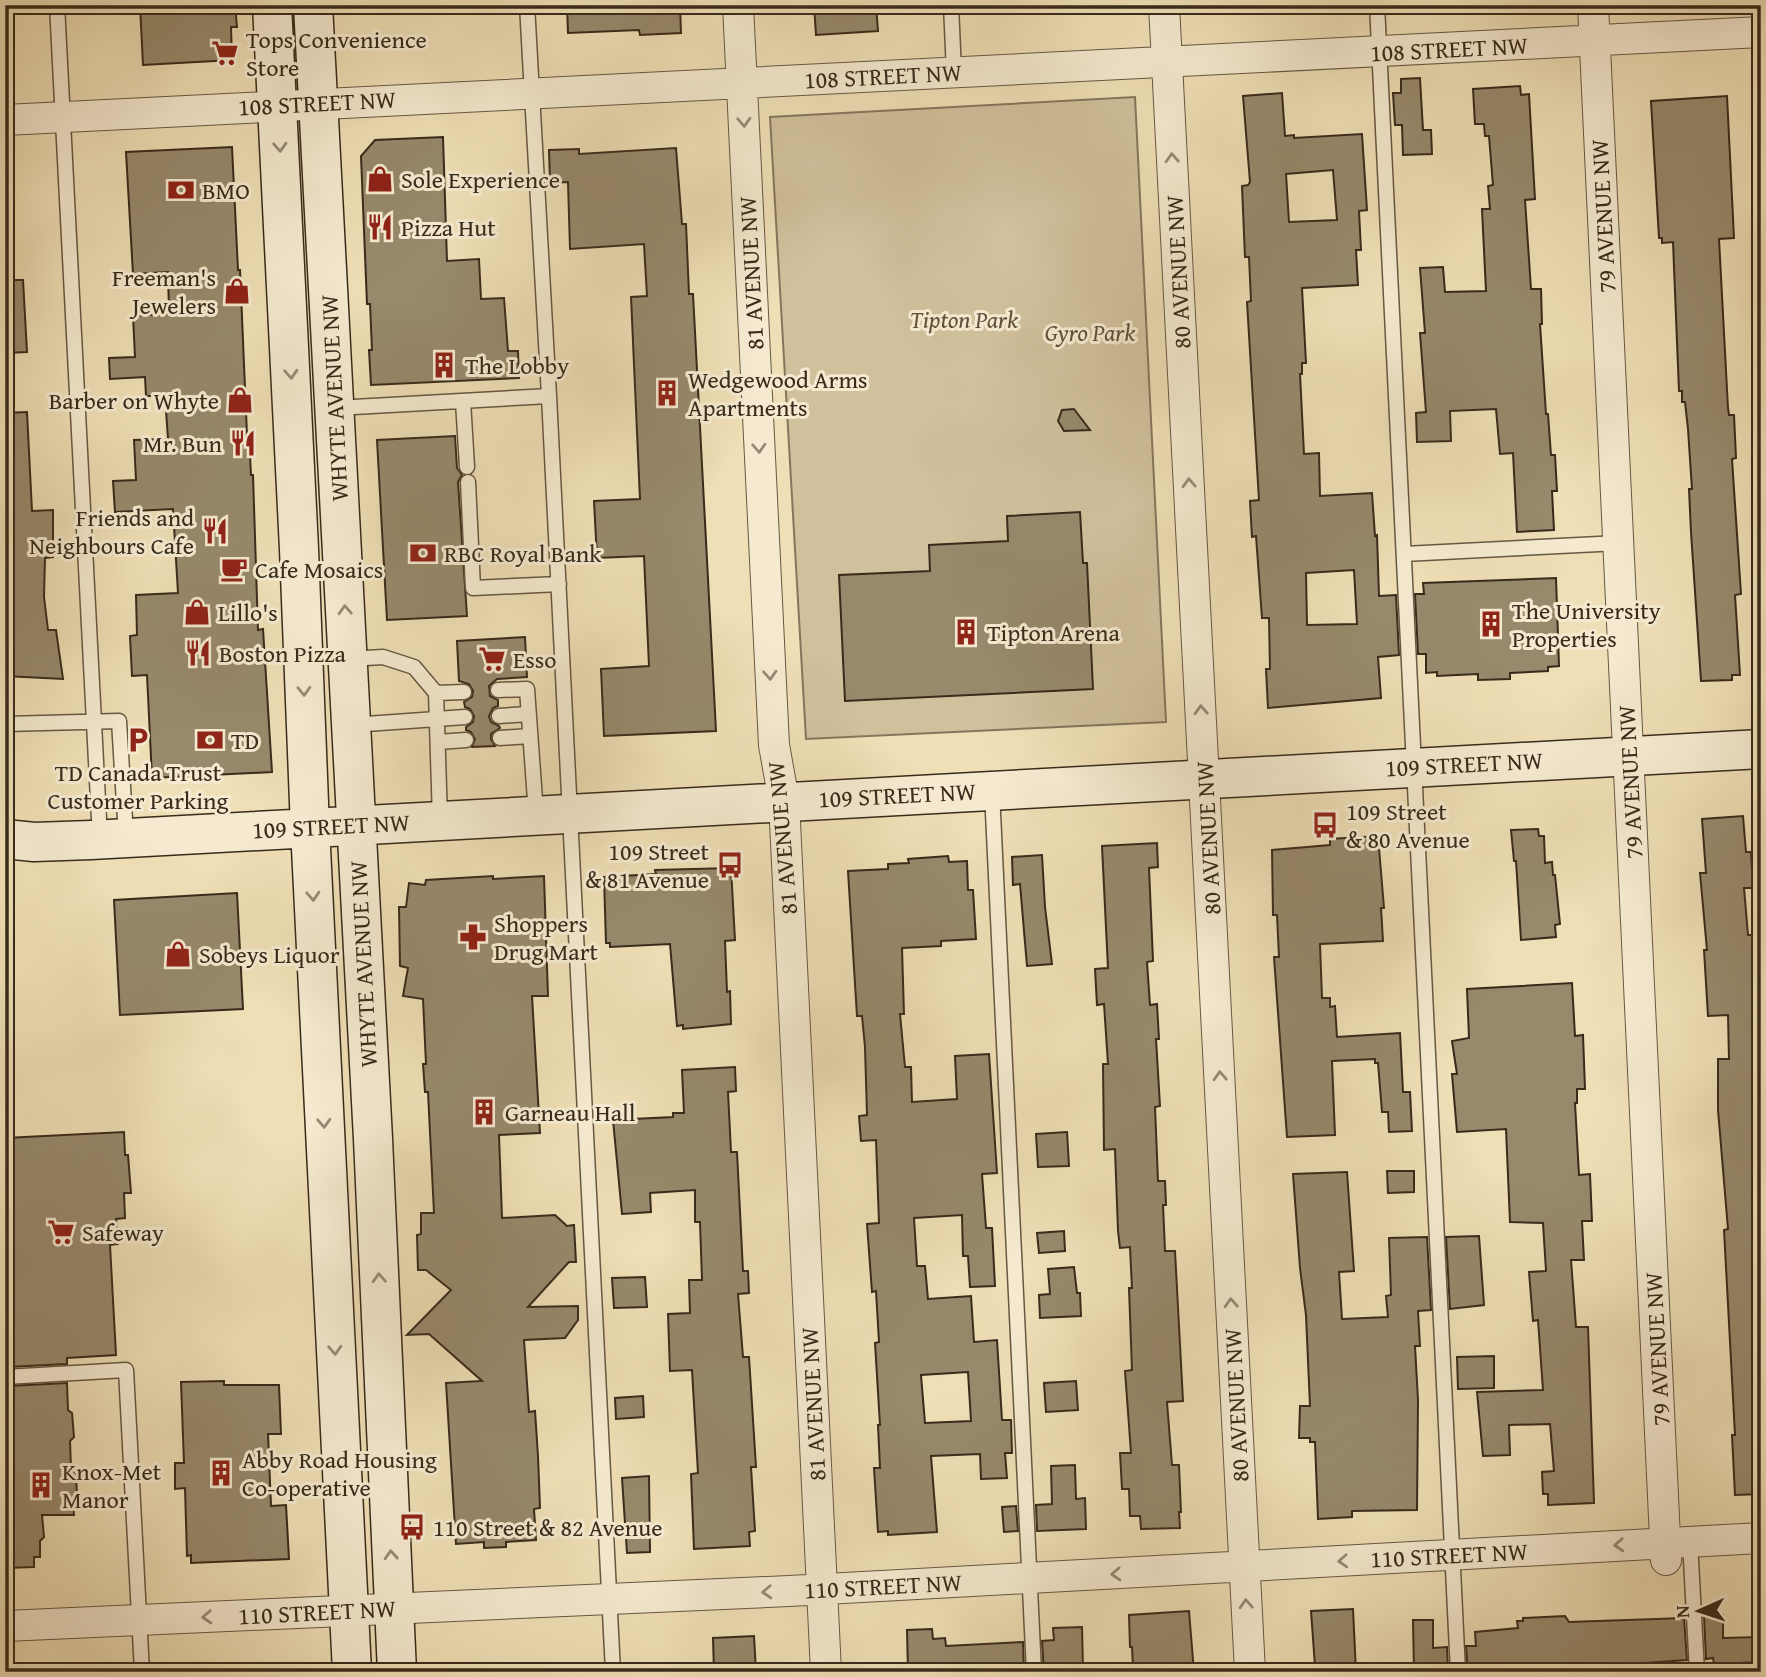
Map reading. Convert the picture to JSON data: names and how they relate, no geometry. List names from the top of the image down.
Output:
{
  "streets": {
    "main road": ["WHYTE AVENUE NW", "109 STREET NW"],
    "street": [
      "108 STREET NW",
      "79 AVENUE NW",
      "80 AVENUE NW",
      "81 AVENUE NW",
      "110 STREET NW"
    ]
  },
  "crossings": [
    ["108 STREET NW", "79 AVENUE NW"],
    ["108 STREET NW", "80 AVENUE NW"],
    ["108 STREET NW", "81 AVENUE NW"],
    ["108 STREET NW", "WHYTE AVENUE NW"],
    ["79 AVENUE NW", "109 STREET NW"],
    ["79 AVENUE NW", "110 STREET NW"],
    ["80 AVENUE NW", "109 STREET NW"],
    ["80 AVENUE NW", "110 STREET NW"],
    ["81 AVENUE NW", "109 STREET NW"],
    ["81 AVENUE NW", "110 STREET NW"],
    ["WHYTE AVENUE NW", "109 STREET NW"],
    ["WHYTE AVENUE NW", "110 STREET NW"]
  ],
  "one_way": ["80 AVENUE NW", "81 AVENUE NW", "110 STREET NW"],
  "parks": ["Tipton Park", "Gyro Park"],
  "places": {
    "supermarket": ["Tops Convenience Store", "Esso", "Safeway"],
    "shop": [
      "Sole Experience",
      "Freeman's Jewelers",
      "Barber on Whyte",
      "Lillo's",
      "Sobeys Liquor"
    ],
    "bank": ["BMO", "RBC Royal Bank", "TD"],
    "restaurant": [
      "Pizza Hut",
      "Mr. Bun",
      "Friends and Neighbours Cafe",
      "Boston Pizza"
    ],
    "building": [
      "The Lobby",
      "Wedgewood Arms Apartments",
      "The University Properties",
      "Tipton Arena",
      "Garneau Hall",
      "Abby Road Housing Co-operative",
      "Knox-Met Manor"
    ],
    "cafe": ["Cafe Mosaics"],
    "parking": ["TD Canada Trust Customer Parking"],
    "bus stop": ["109 Street & 80 Avenue", "109 Street & 81 Avenue", "110 Street & 82 Avenue"],
    "pharmacy": ["Shoppers Drug Mart"]
  },
  "north": "left"
}
